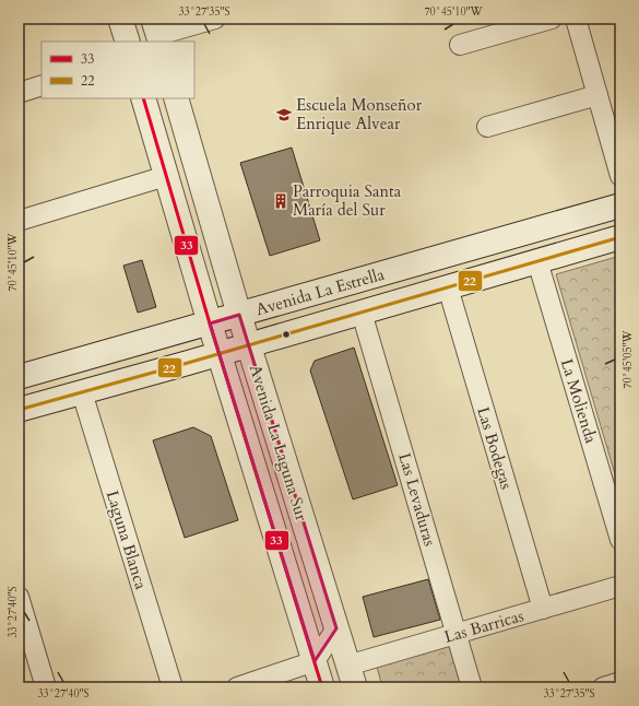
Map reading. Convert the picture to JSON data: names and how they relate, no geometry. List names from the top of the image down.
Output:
{
  "streets": {
    "main road": ["Avenida La Estrella", "Avenida La Laguna Sur"],
    "street": [
      "La Molienda",
      "Las Bodegas",
      "Las Levaduras",
      "Laguna Blanca",
      "Las Barricas"
    ]
  },
  "crossings": [
    ["Avenida La Estrella", "La Molienda"],
    ["Avenida La Estrella", "Avenida La Laguna Sur"],
    ["Avenida La Estrella", "Las Bodegas"],
    ["Avenida La Estrella", "Las Levaduras"],
    ["Avenida La Estrella", "Laguna Blanca"],
    ["Avenida La Laguna Sur", "Las Barricas"],
    ["Las Bodegas", "Las Barricas"],
    ["Las Levaduras", "Las Barricas"]
  ],
  "places": {
    "school or university": ["Escuela Monseñor Enrique Alvear"],
    "building": ["Parroquia Santa María del Sur"]
  },
  "lines": ["transit line 33", "transit line 22"],
  "legend": ["33", "22"],
  "coordinates": [
    "33°27'35\"S",
    "70°45'10\"W",
    "70°45'05\"W",
    "33°27'40\"S"
  ]
}
